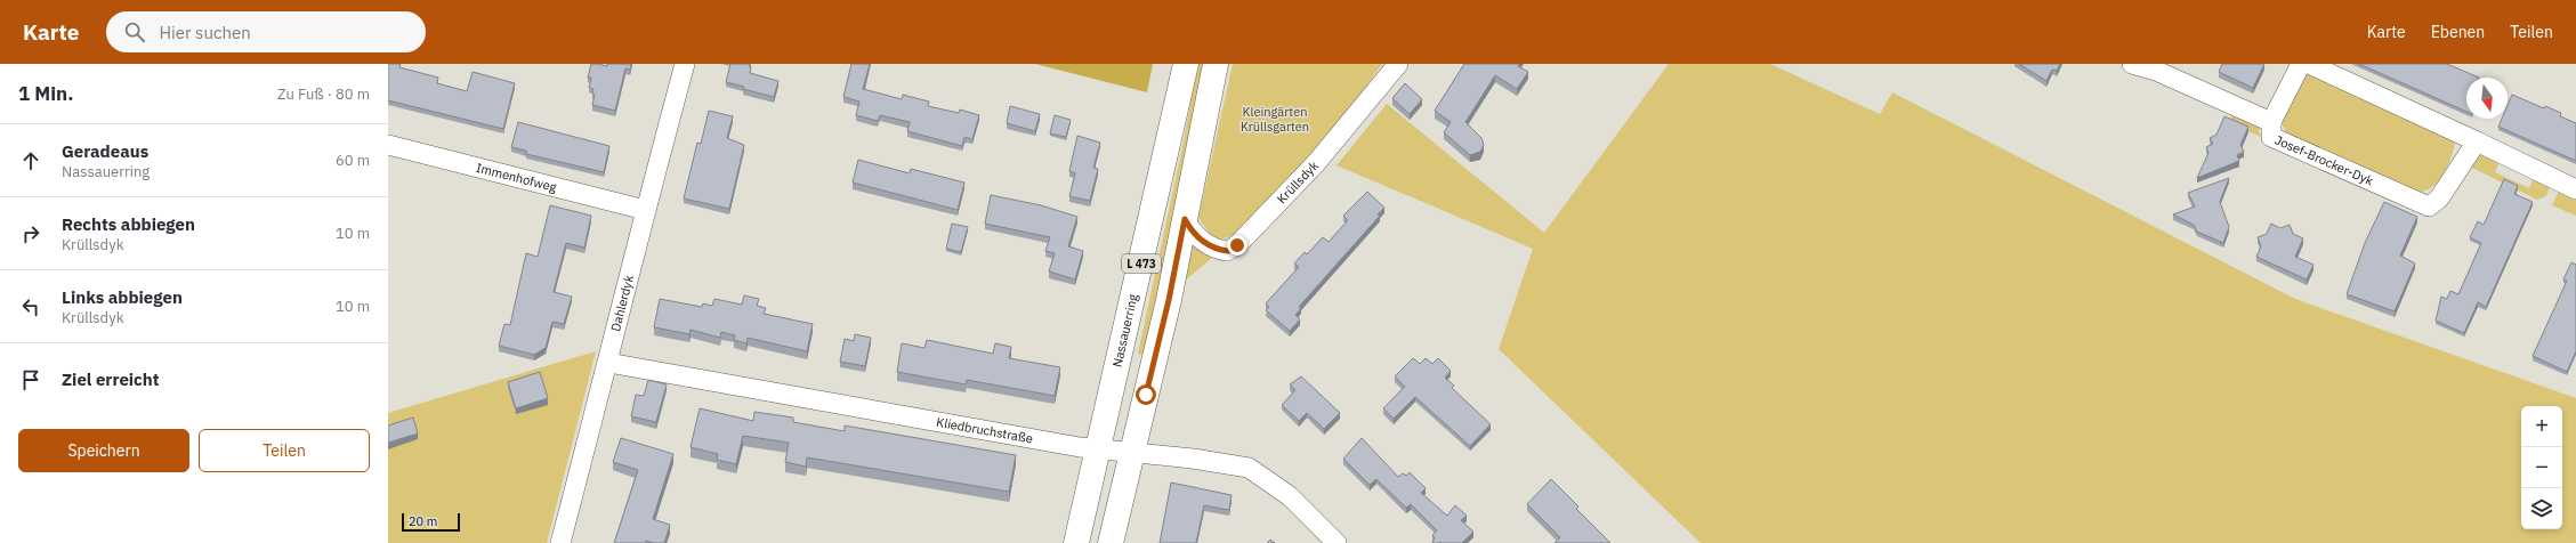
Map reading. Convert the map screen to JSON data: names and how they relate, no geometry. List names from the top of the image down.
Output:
{
  "streets": {
    "main road": ["L 473", "Nassauerring"],
    "street": [
      "Josef-Brocker-Dyk",
      "Immenhofweg",
      "Krüllsdyk",
      "Dahlerdyk",
      "Kliedbruchstraße"
    ]
  },
  "crossings": [
    ["Immenhofweg", "Dahlerdyk"],
    ["Krüllsdyk", "L 473"],
    ["L 473", "Kliedbruchstraße"],
    ["Dahlerdyk", "Kliedbruchstraße"],
    ["Nassauerring", "Kliedbruchstraße"]
  ],
  "parks": ["Kleingärten Krüllsgarten"],
  "scale_bar": "20 m",
  "north": "bottom",
  "page": {
    "header": "Karte",
    "search": "Hier suchen",
    "nav": ["Karte", "Ebenen", "Teilen"],
    "heading": ["1 Min.", "Zu Fuß · 80 m"],
    "list": [
      ["Geradeaus", "Nassauerring", "60 m"],
      ["Rechts abbiegen", "Krüllsdyk", "10 m"],
      ["Links abbiegen", "Krüllsdyk", "10 m"],
      "Ziel erreicht"
    ],
    "map_buttons": ["+", "−"],
    "buttons": ["Speichern", "Teilen"],
    "scale": "20 m"
  }
}
